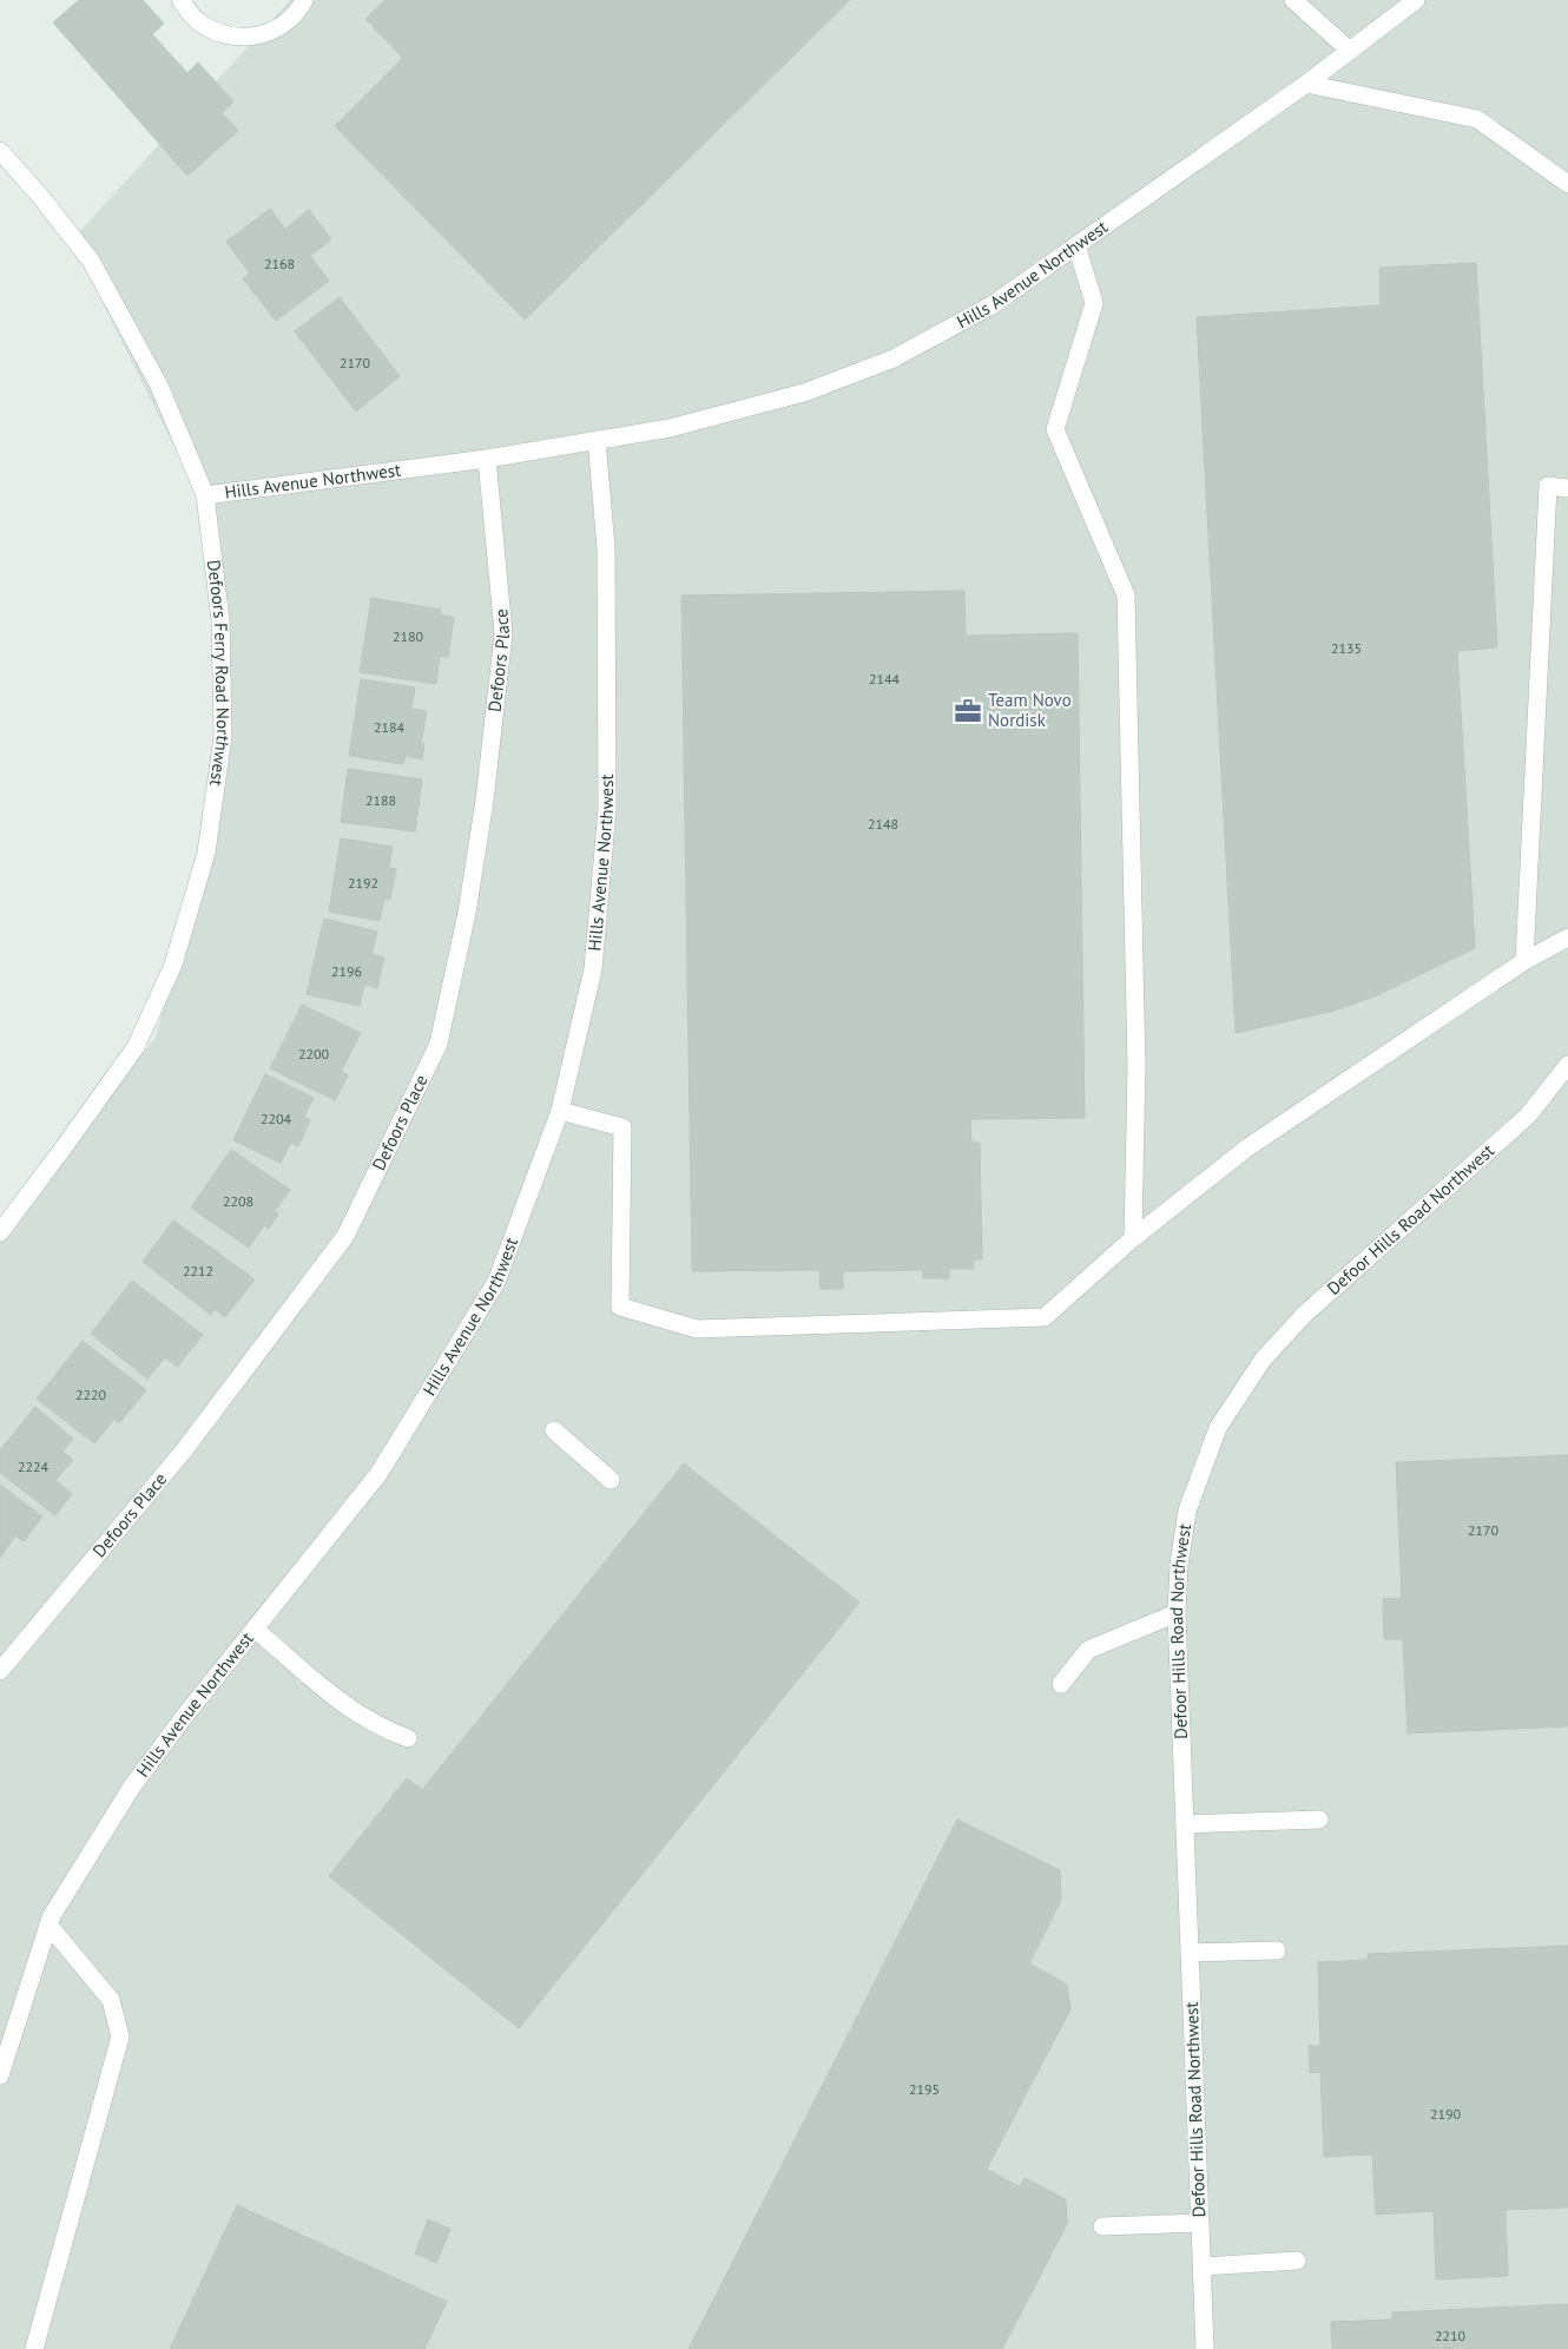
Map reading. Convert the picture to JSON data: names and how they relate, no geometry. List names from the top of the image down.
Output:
{
  "streets": {
    "street": [
      "Hills Avenue Northwest",
      "Defoors Place",
      "Defoors Ferry Road Northwest",
      "Defoor Hills Road Northwest"
    ]
  },
  "crossings": [
    ["Hills Avenue Northwest", "Defoors Place"],
    ["Hills Avenue Northwest", "Defoors Ferry Road Northwest"]
  ],
  "places": {
    "office": ["Team Novo Nordisk"]
  },
  "house_numbers": [
    "2168",
    "2170",
    "2180",
    "2135",
    "2144",
    "2184",
    "2188",
    "2148",
    "2192",
    "2196",
    "2200",
    "2204",
    "2208",
    "2212",
    "2220",
    "2224",
    "2170",
    "2195",
    "2190",
    "2210"
  ]
}
